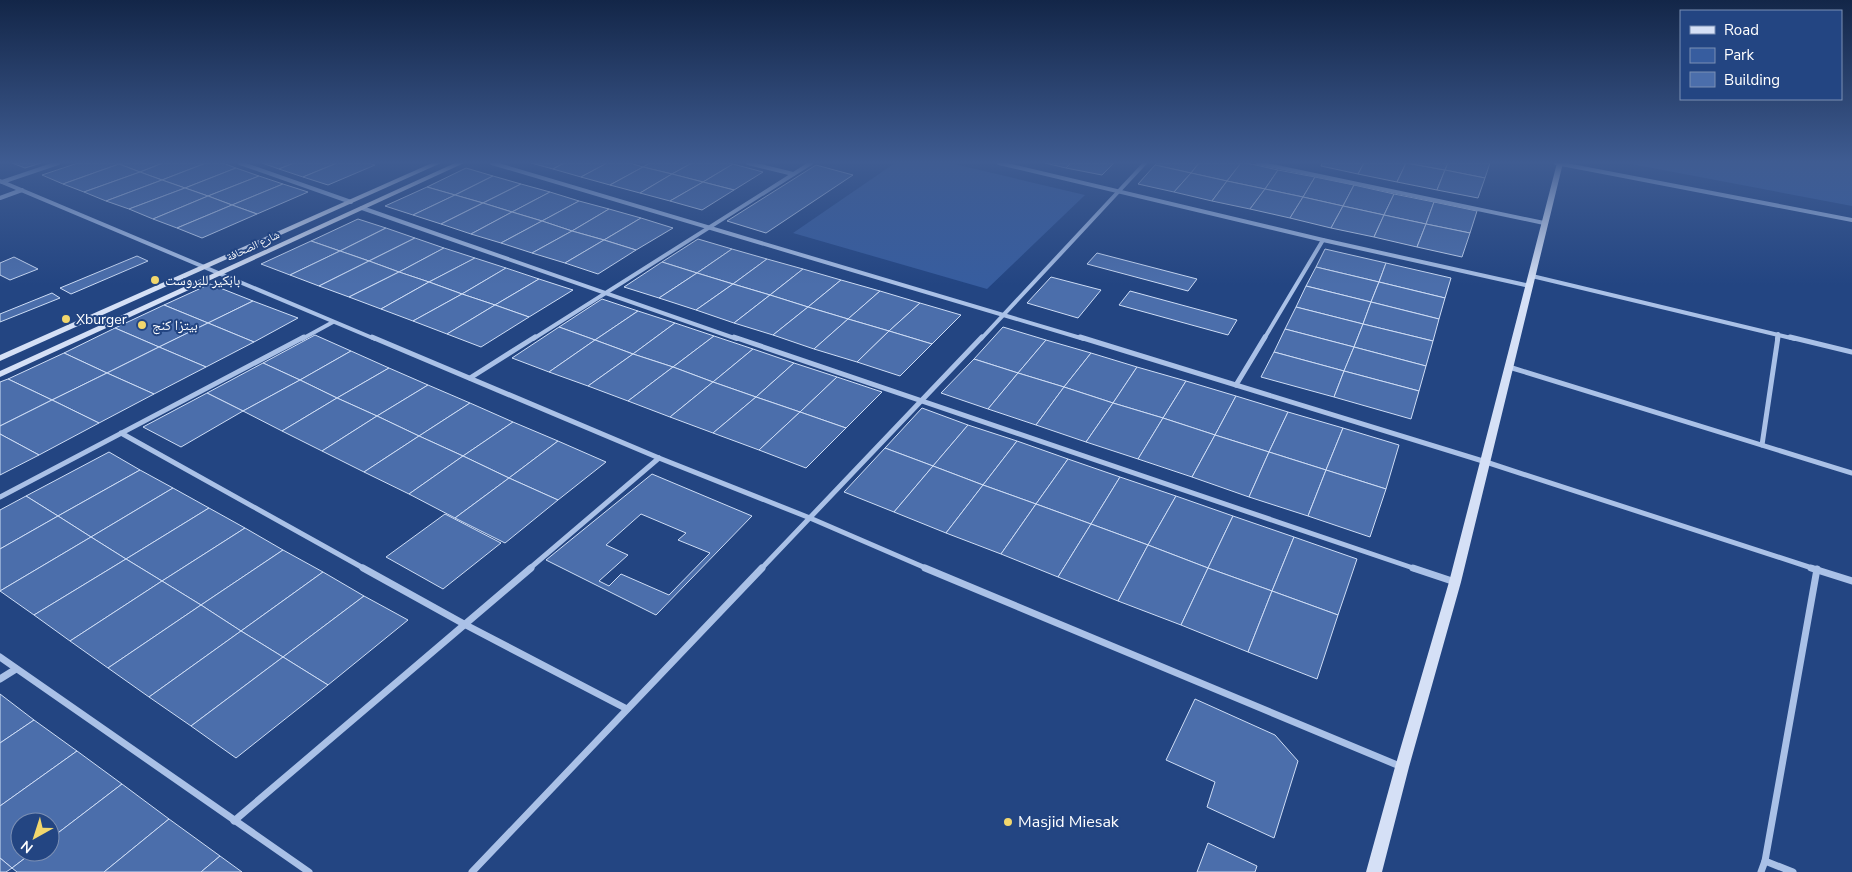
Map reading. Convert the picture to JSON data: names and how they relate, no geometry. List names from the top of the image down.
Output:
{
  "streets": {
    "street": ["شارع الصحافة"]
  },
  "places": [
    "بابكير للبروست",
    "Xburger",
    "بيتزا كنج",
    "Masjid Miesak"
  ],
  "legend": ["Road", "Park", "Building"],
  "north": "bottom left"
}
